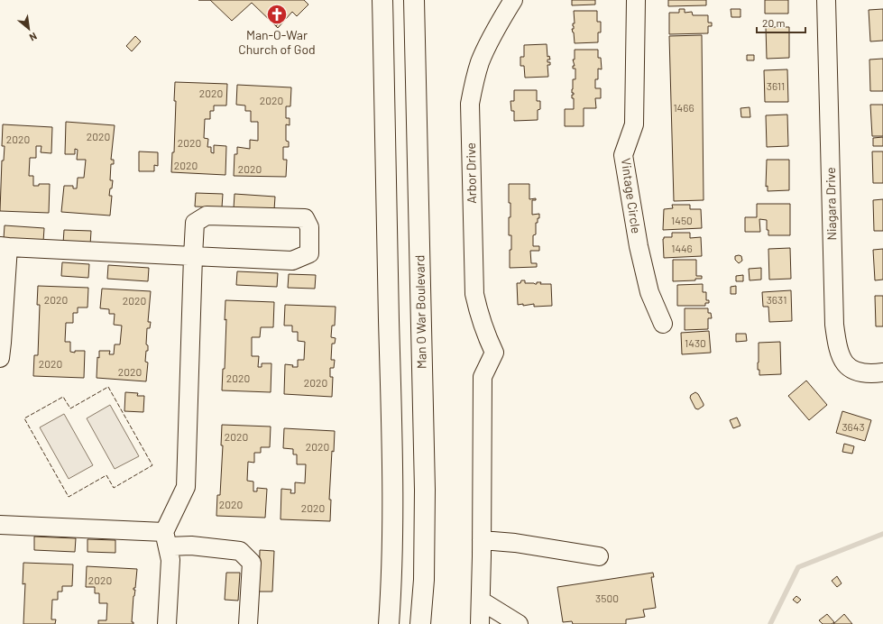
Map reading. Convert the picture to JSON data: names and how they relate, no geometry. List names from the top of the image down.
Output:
{
  "streets": {
    "main road": ["Man O War Boulevard"],
    "street": ["Arbor Drive", "Vintage Circle", "Niagara Drive"]
  },
  "places": {
    "church": ["Man-O-War Church of God"]
  },
  "house_numbers": [
    "3611",
    "2020",
    "2020",
    "1466",
    "2020",
    "2020",
    "2020",
    "2020",
    "2020",
    "1450",
    "1446",
    "2020",
    "3631",
    "2020",
    "1430",
    "2020",
    "2020",
    "2020",
    "2020",
    "3643",
    "2020",
    "2020",
    "2020",
    "2020",
    "2020",
    "3500"
  ],
  "scale_bar": "20 m",
  "north": "bottom right"
}
